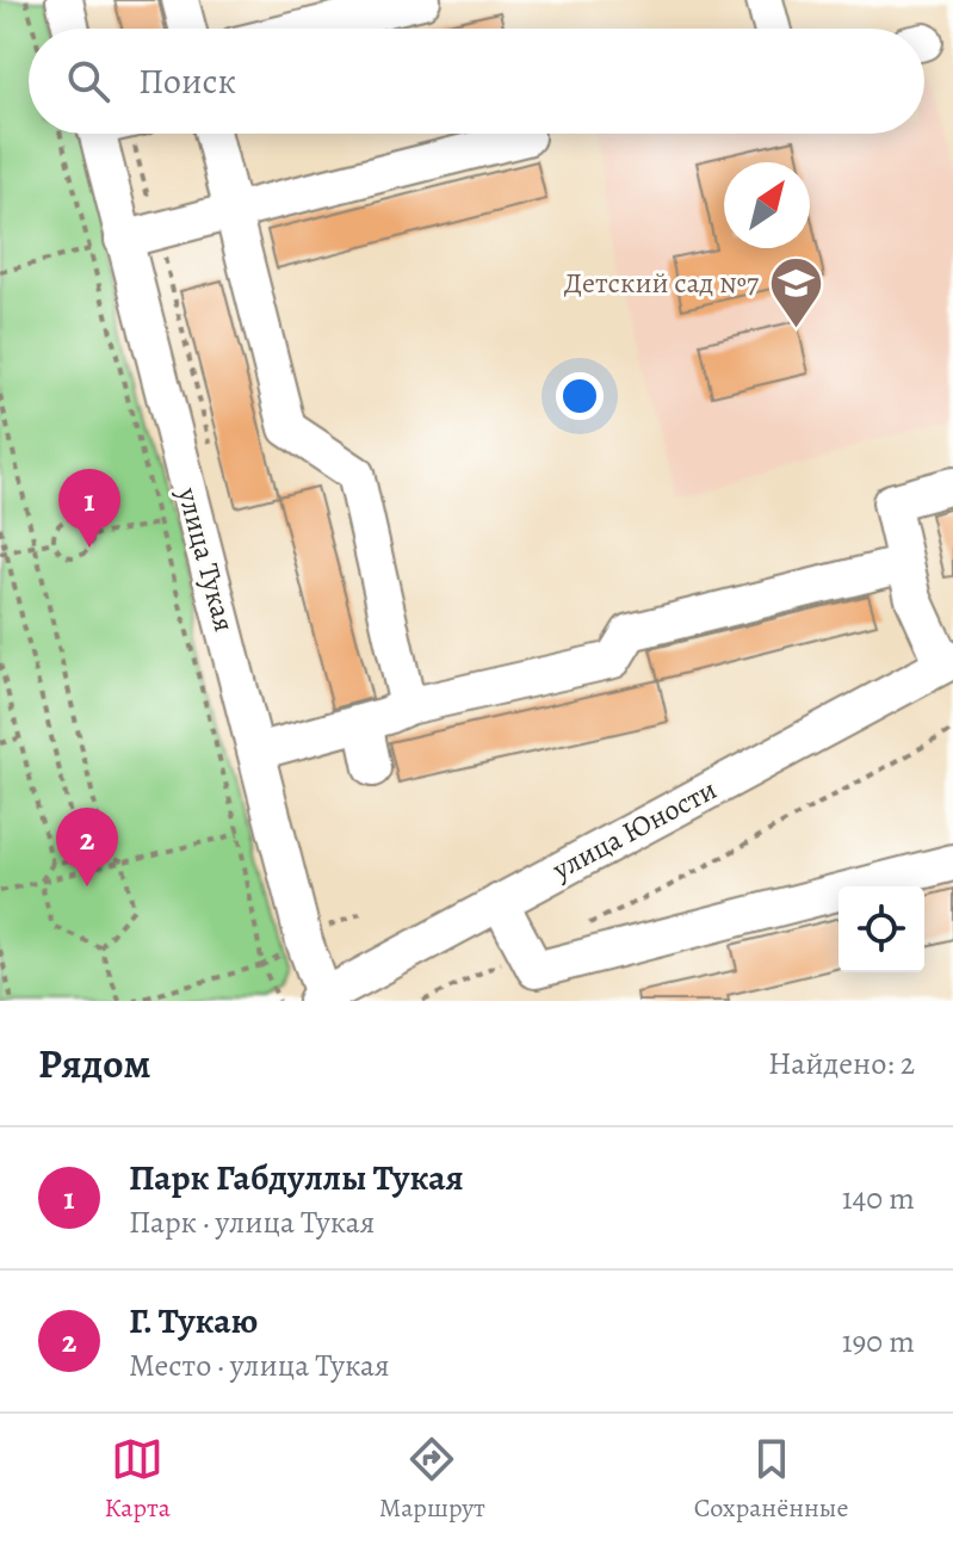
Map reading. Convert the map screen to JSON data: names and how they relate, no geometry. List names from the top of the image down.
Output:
{
  "streets": {
    "street": ["улица Тукая", "улица Юности"]
  },
  "crossings": [
    ["улица Тукая", "улица Юности"]
  ],
  "places": {
    "school or university": ["Детский сад №7"]
  },
  "north": "top right",
  "page": {
    "search": "Поиск",
    "pins": ["1", "2"],
    "heading": ["Рядом", "Найдено: 2"],
    "list": [
      {
        "mark": "1",
        "name": "Парк Габдуллы Тукая",
        "note": "Парк · улица Тукая",
        "value": "140 m"
      },
      {
        "mark": "2",
        "name": "Г. Тукаю",
        "note": "Место · улица Тукая",
        "value": "190 m"
      }
    ],
    "nav": ["Карта", "Маршрут", "Сохранённые"]
  }
}
